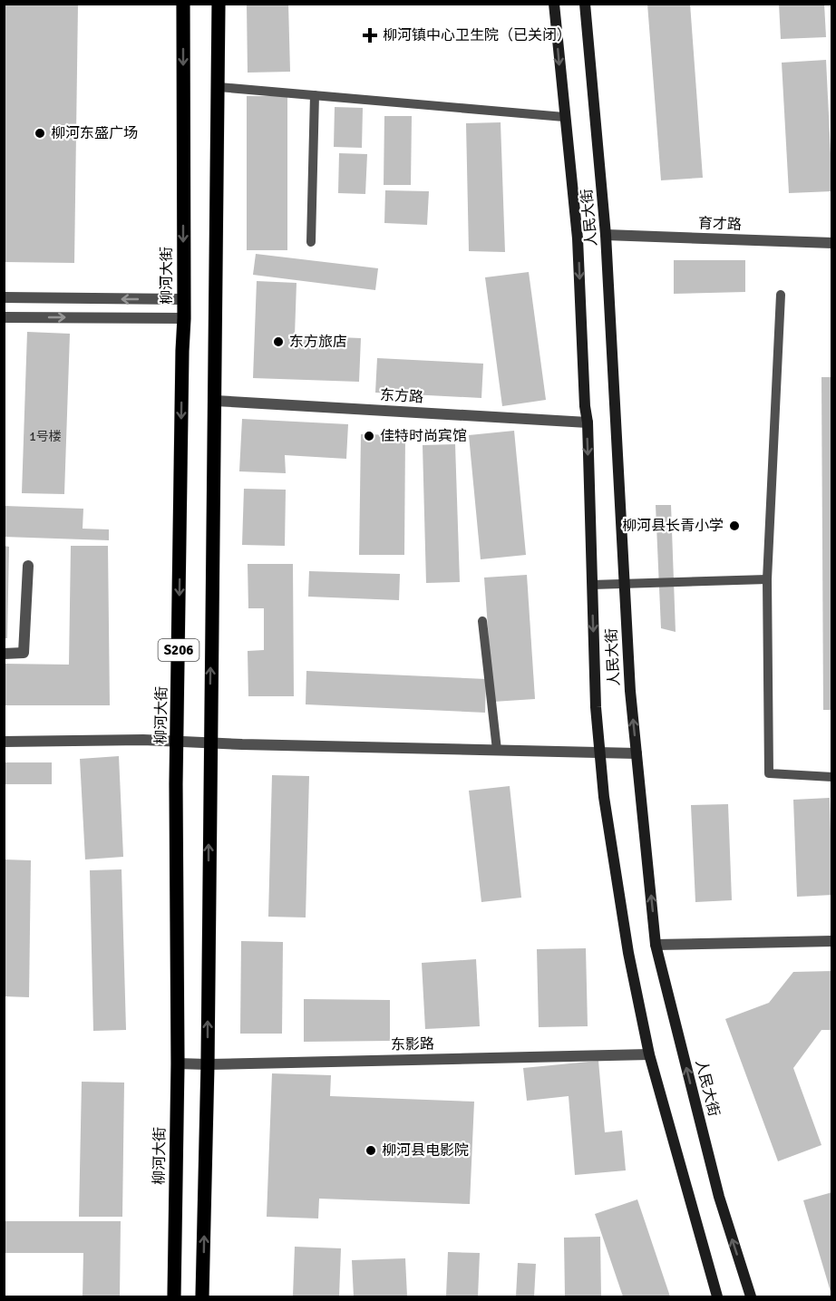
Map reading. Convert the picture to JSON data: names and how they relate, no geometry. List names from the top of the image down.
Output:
{
  "streets": {
    "main road": ["柳河大街", "S206"],
    "street": [
      "人民大街",
      "育才路",
      "东方路",
      "东影路"
    ]
  },
  "crossings": [
    ["人民大街", "育才路"],
    ["人民大街", "东方路"],
    ["人民大街", "东影路"],
    ["柳河大街", "东影路"],
    ["东方路", "S206"],
    ["S206", "东影路"]
  ],
  "places": {
    "health": ["柳河镇中心卫生院（已关闭）"],
    "other": [
      "柳河东盛广场",
      "东方旅店",
      "佳特时尚宾馆",
      "柳河县长青小学",
      "柳河县电影院"
    ]
  },
  "house_numbers": ["1号楼"]
}
